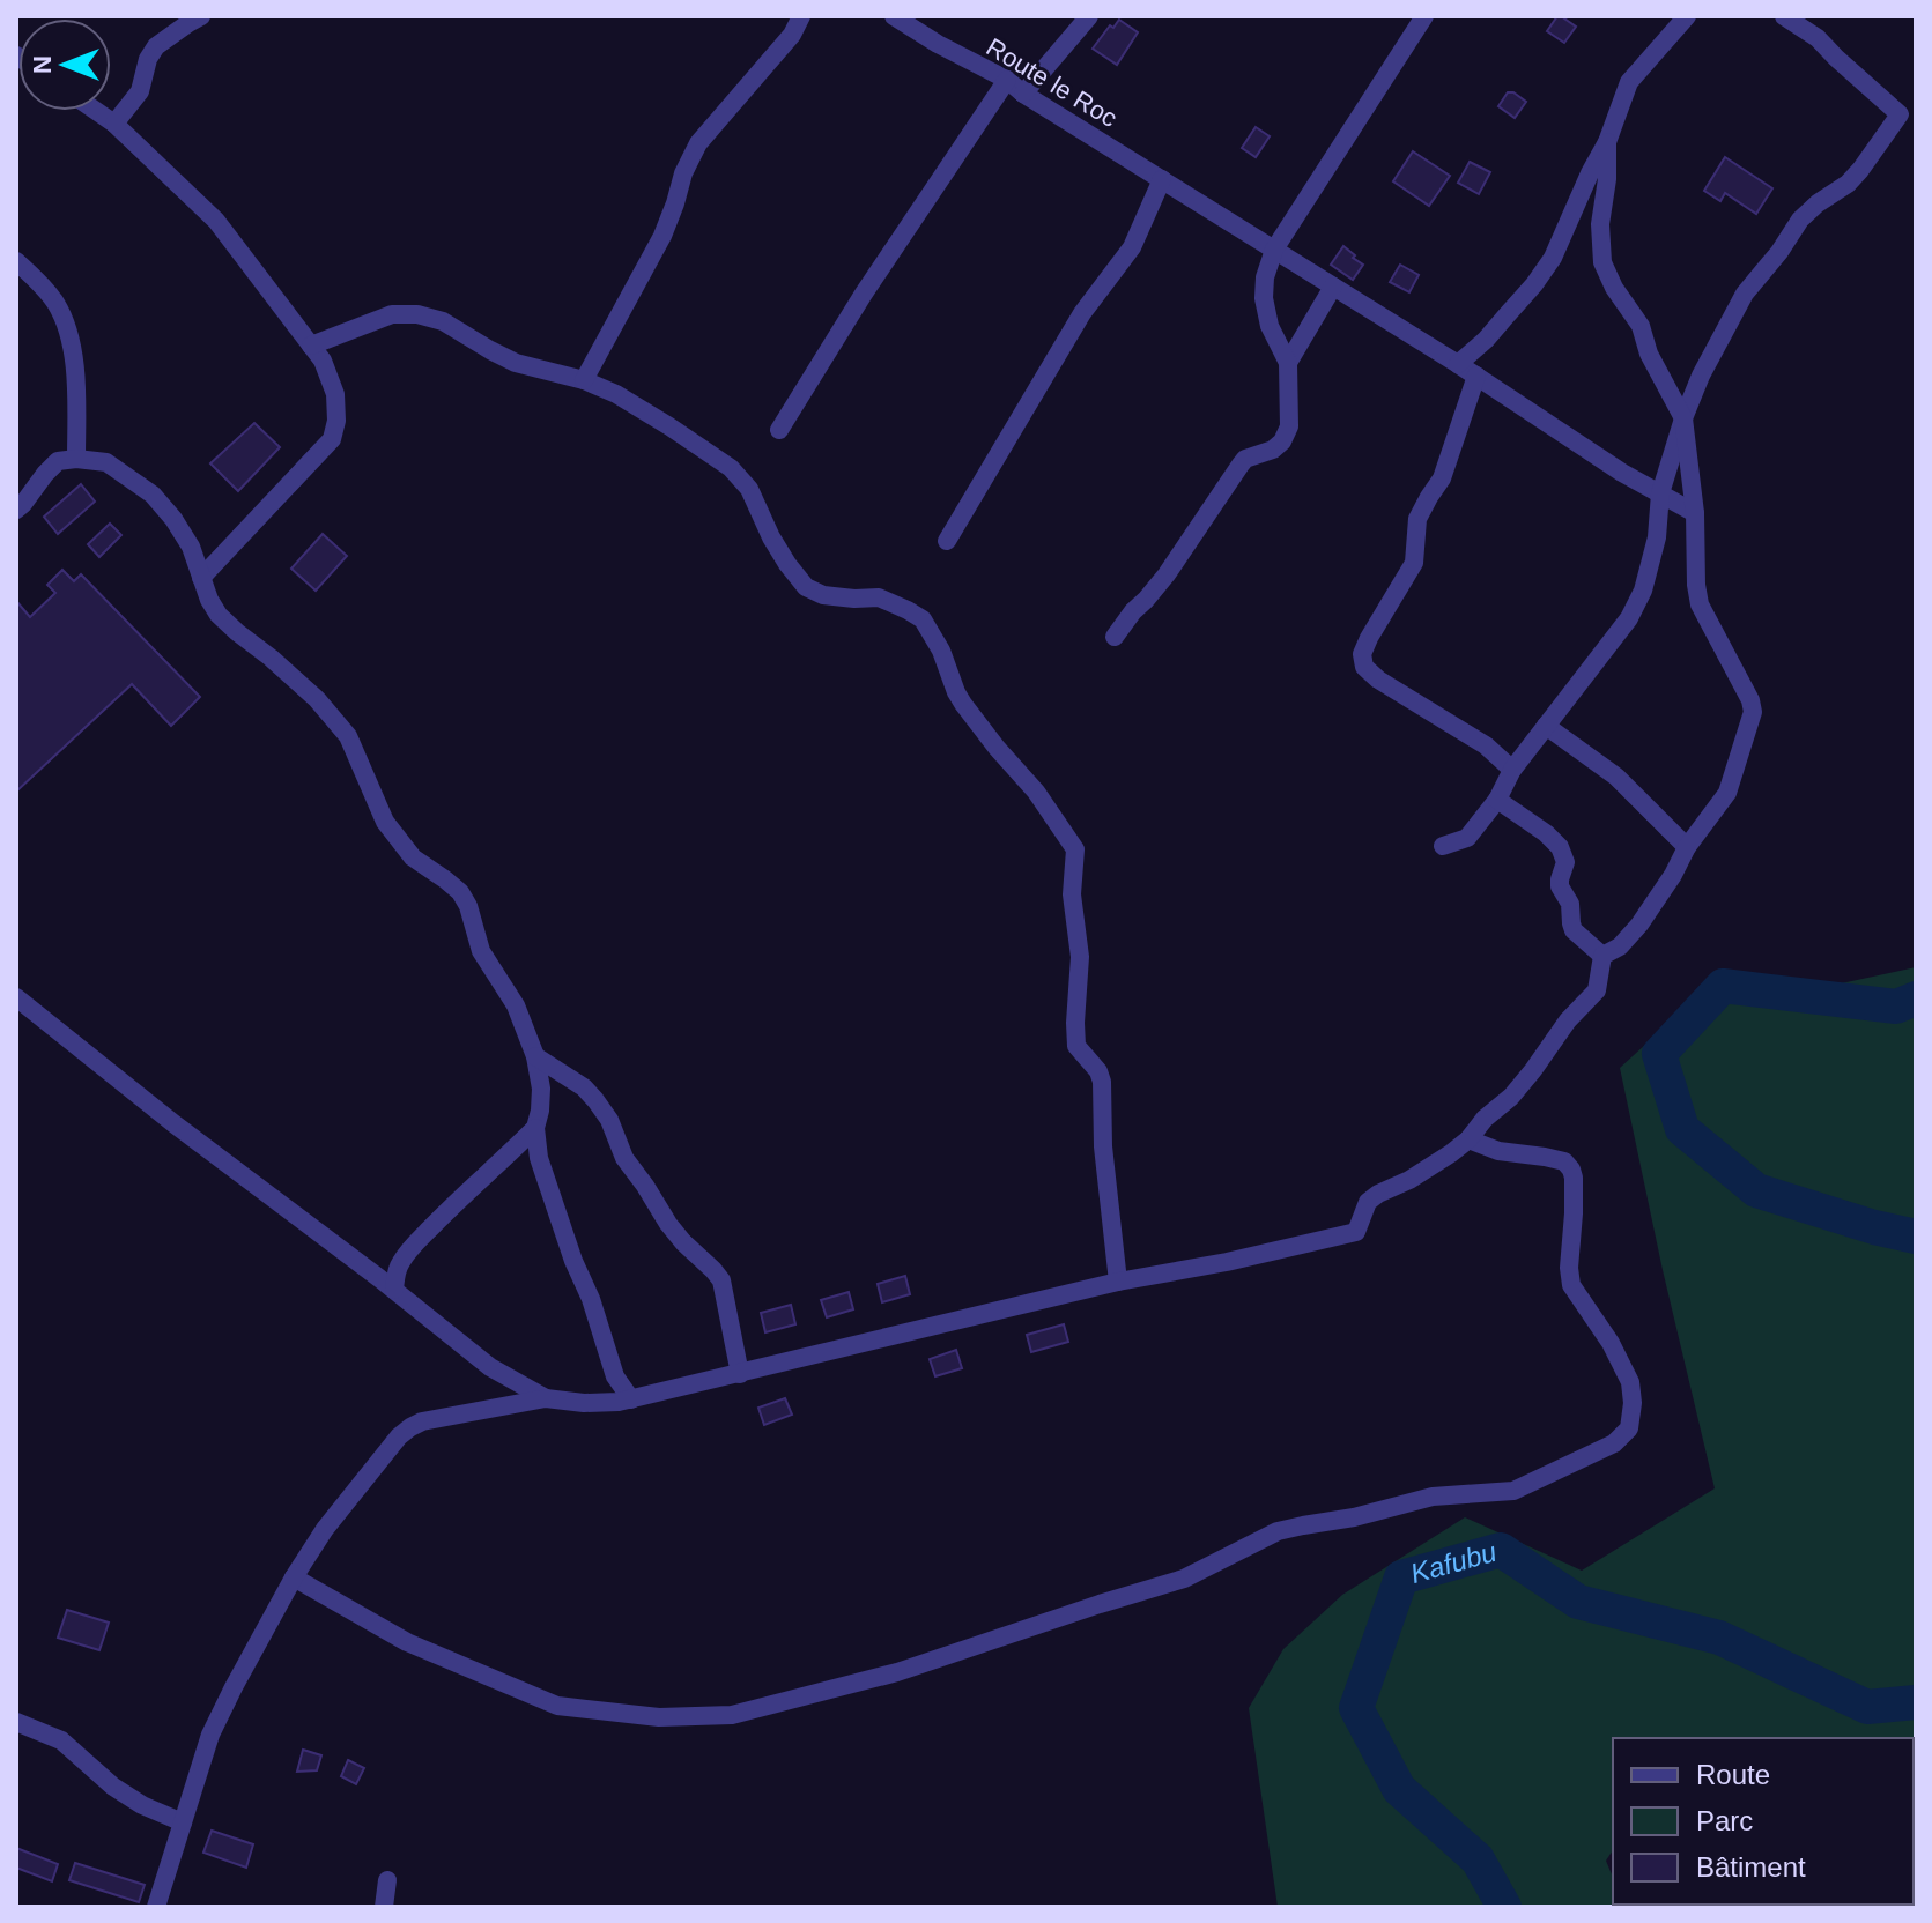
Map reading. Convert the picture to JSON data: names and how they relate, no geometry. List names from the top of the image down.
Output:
{
  "streets": {
    "street": ["Route le Roc"]
  },
  "water": ["Kafubu"],
  "legend": ["Route", "Parc", "Bâtiment"],
  "north": "left"
}
